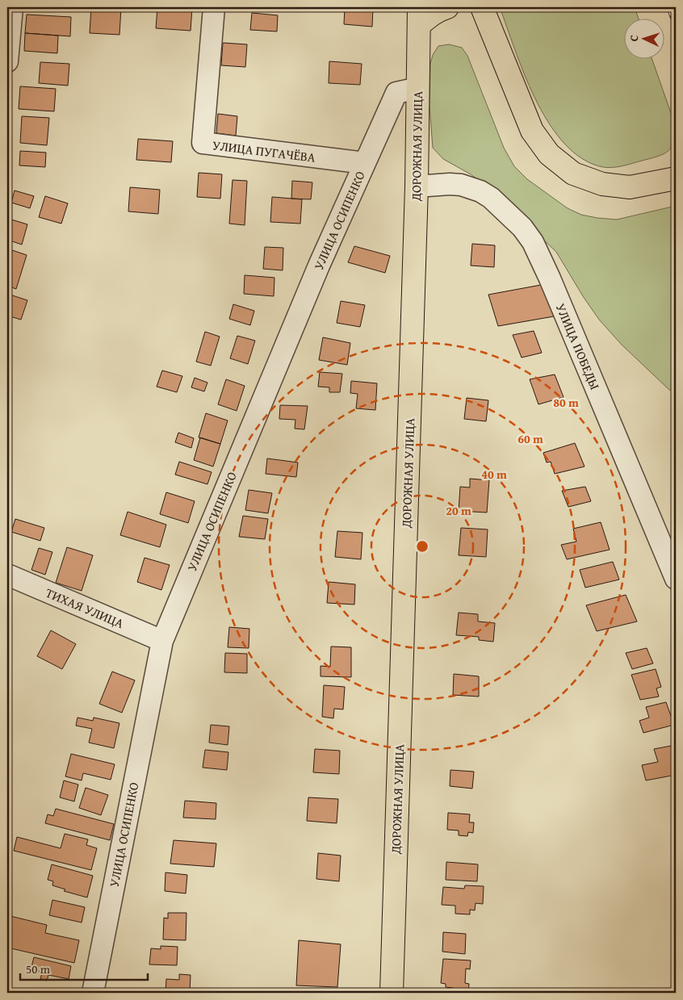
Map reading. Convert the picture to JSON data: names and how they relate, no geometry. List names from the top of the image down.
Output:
{
  "streets": {
    "main road": ["ДОРОЖНАЯ УЛИЦА"],
    "street": [
      "УЛИЦА ПУГАЧЁВА",
      "УЛИЦА ОСИПЕНКО",
      "УЛИЦА ПОБЕДЫ",
      "ТИХАЯ УЛИЦА"
    ]
  },
  "crossings": [
    ["ДОРОЖНАЯ УЛИЦА", "УЛИЦА ОСИПЕНКО"],
    ["ДОРОЖНАЯ УЛИЦА", "УЛИЦА ПОБЕДЫ"],
    ["УЛИЦА ПУГАЧЁВА", "УЛИЦА ОСИПЕНКО"],
    ["УЛИЦА ОСИПЕНКО", "ТИХАЯ УЛИЦА"]
  ],
  "scale_bar": "50 m",
  "north": "left",
  "rings": [
    "80 m",
    "60 m",
    "40 m",
    "20 m"
  ]
}
